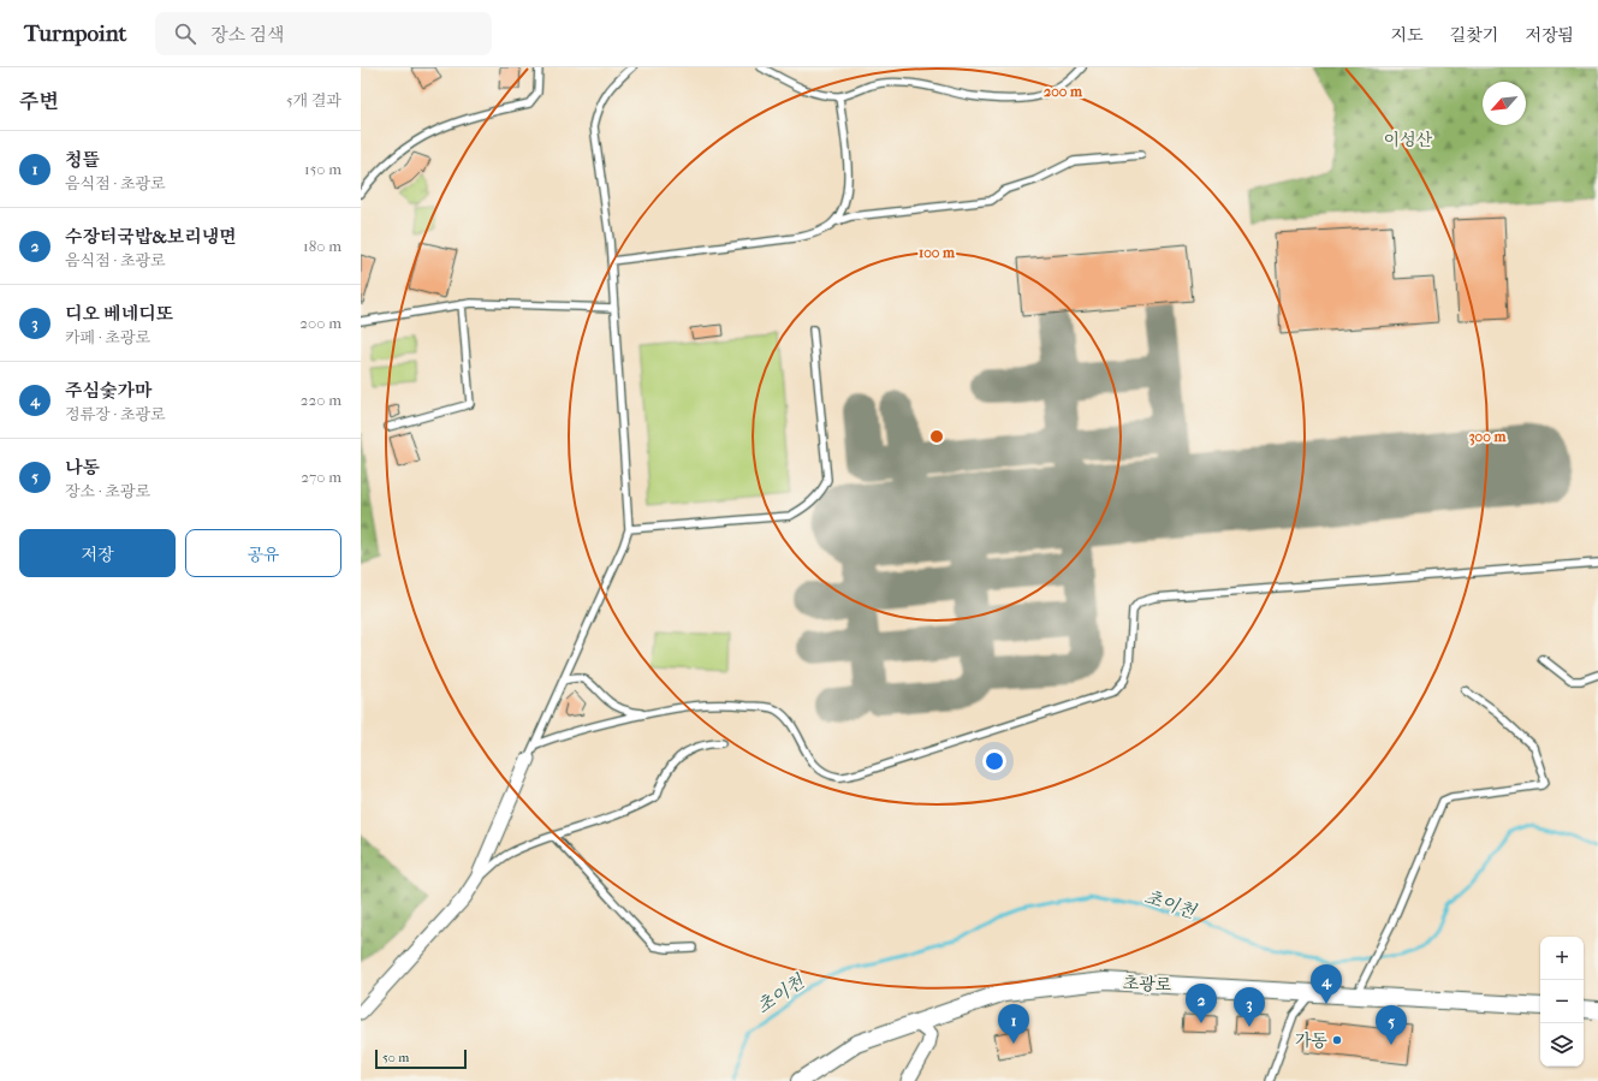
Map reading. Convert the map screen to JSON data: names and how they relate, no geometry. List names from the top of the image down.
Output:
{
  "streets": {
    "street": ["초광로"]
  },
  "water": ["초이천"],
  "parks": ["이성산"],
  "places": ["가동"],
  "scale_bar": "50 m",
  "north": "bottom left",
  "page": {
    "header": "Turnpoint",
    "search": "장소 검색",
    "nav": ["지도", "길찾기", "저장됨"],
    "heading": ["주변", "5개 결과"],
    "list": [
      {
        "mark": "1",
        "name": "청뜰",
        "note": "음식점 · 초광로",
        "value": "150 m"
      },
      {
        "mark": "2",
        "name": "수장터국밥&보리냉면",
        "note": "음식점 · 초광로",
        "value": "180 m"
      },
      {
        "mark": "3",
        "name": "디오 베네디또",
        "note": "카페 · 초광로",
        "value": "200 m"
      },
      {
        "mark": "4",
        "name": "주심숯가마",
        "note": "정류장 · 초광로",
        "value": "220 m"
      },
      {
        "mark": "5",
        "name": "나동",
        "note": "장소 · 초광로",
        "value": "270 m"
      }
    ],
    "buttons": ["저장", "공유"],
    "map_buttons": ["+", "−"],
    "pins": [
      "4",
      "2",
      "3",
      "1",
      "5"
    ],
    "scale": "50 m"
  },
  "rings": ["200 m", "100 m", "300 m"]
}
